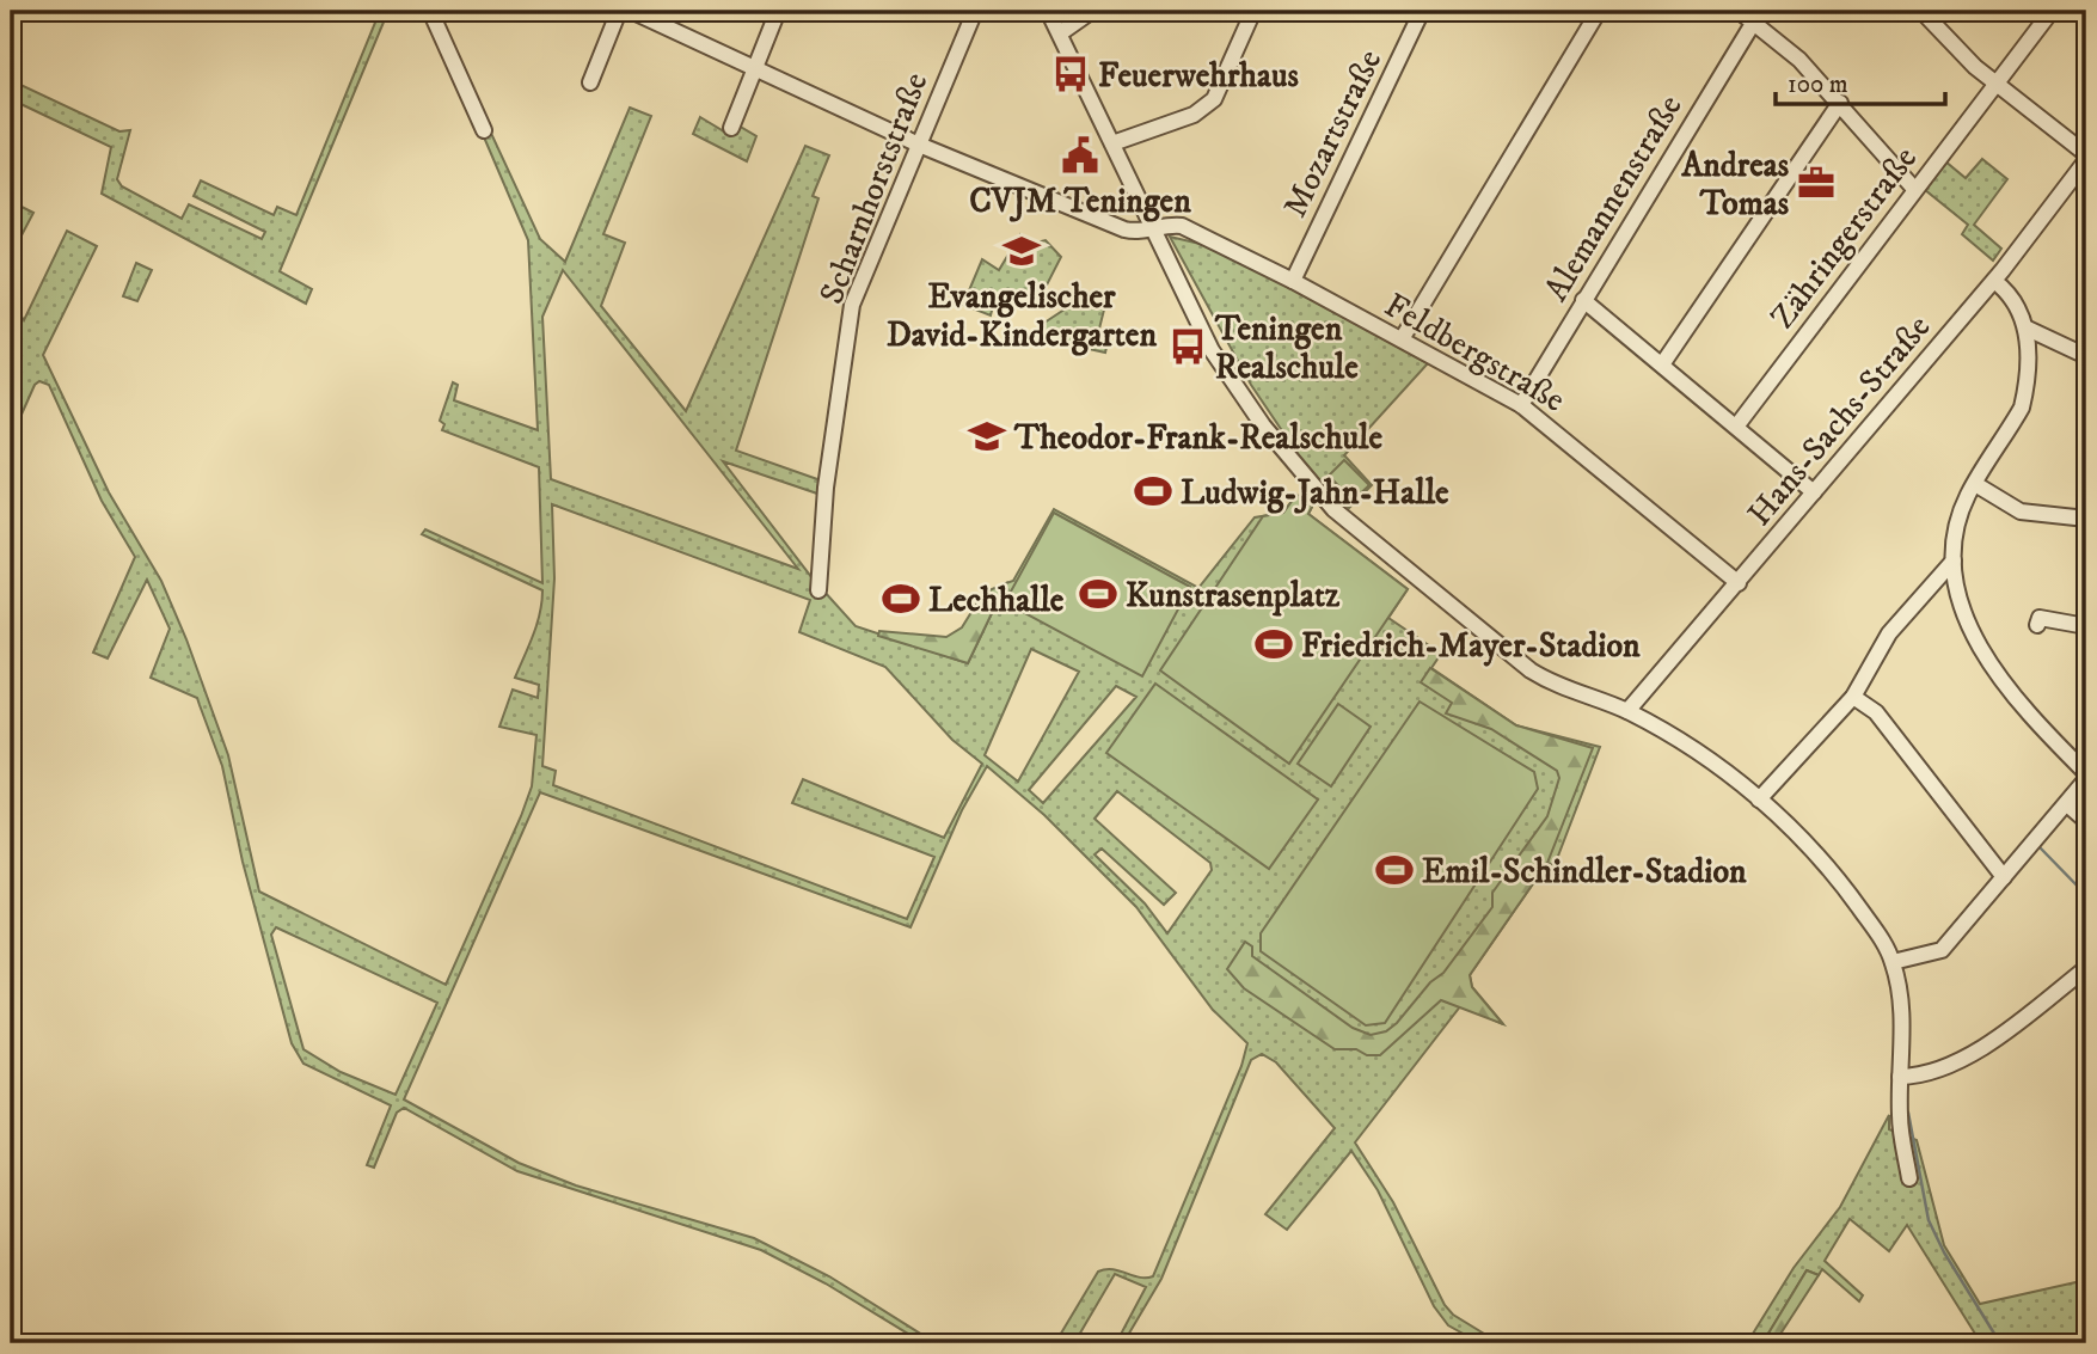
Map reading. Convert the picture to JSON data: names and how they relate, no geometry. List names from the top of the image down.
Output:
{
  "streets": {
    "street": [
      "Mozartstraße",
      "Scharnhorststraße",
      "Alemannenstraße",
      "Zähringerstraße",
      "Feldbergstraße",
      "Hans-Sachs-Straße"
    ]
  },
  "crossings": [
    ["Mozartstraße", "Feldbergstraße"],
    ["Scharnhorststraße", "Feldbergstraße"],
    ["Alemannenstraße", "Feldbergstraße"],
    ["Feldbergstraße", "Hans-Sachs-Straße"]
  ],
  "places": {
    "bus stop": ["Feuerwehrhaus", "Teningen Realschule"],
    "public building": ["CVJM Teningen"],
    "office": ["Andreas Tomas"],
    "school or university": ["Evangelischer David-Kindergarten", "Theodor-Frank-Realschule"],
    "sports": [
      "Ludwig-Jahn-Halle",
      "Kunstrasenplatz",
      "Lechhalle",
      "Friedrich-Mayer-Stadion",
      "Emil-Schindler-Stadion"
    ]
  },
  "scale_bar": "100 m"
}
